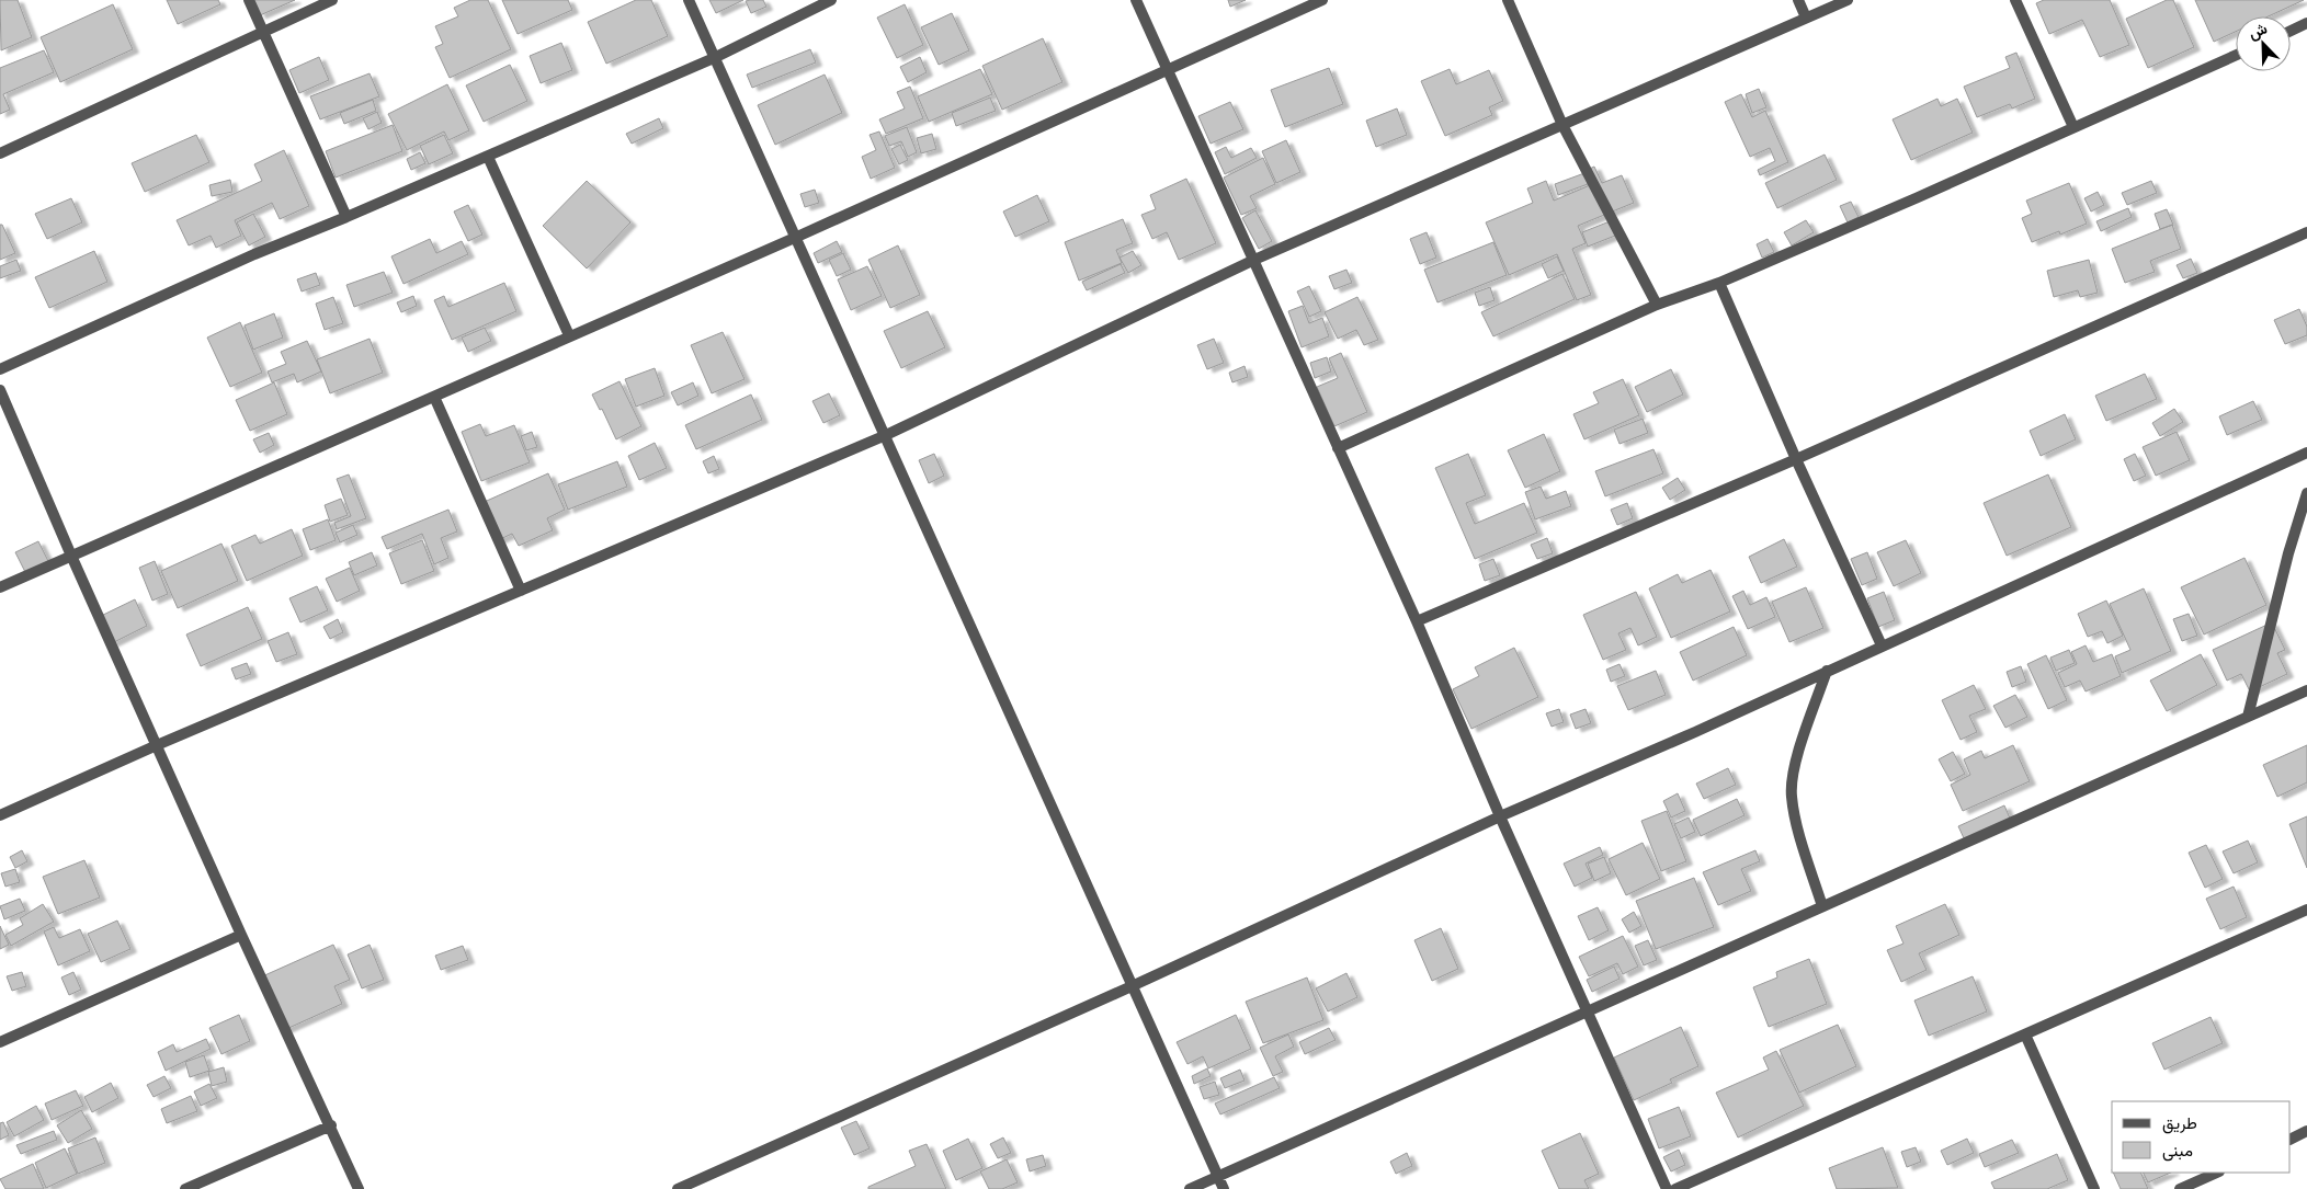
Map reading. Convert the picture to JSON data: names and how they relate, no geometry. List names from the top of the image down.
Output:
{
  "legend": ["طريق", "مبنى"],
  "north": "top left"
}
